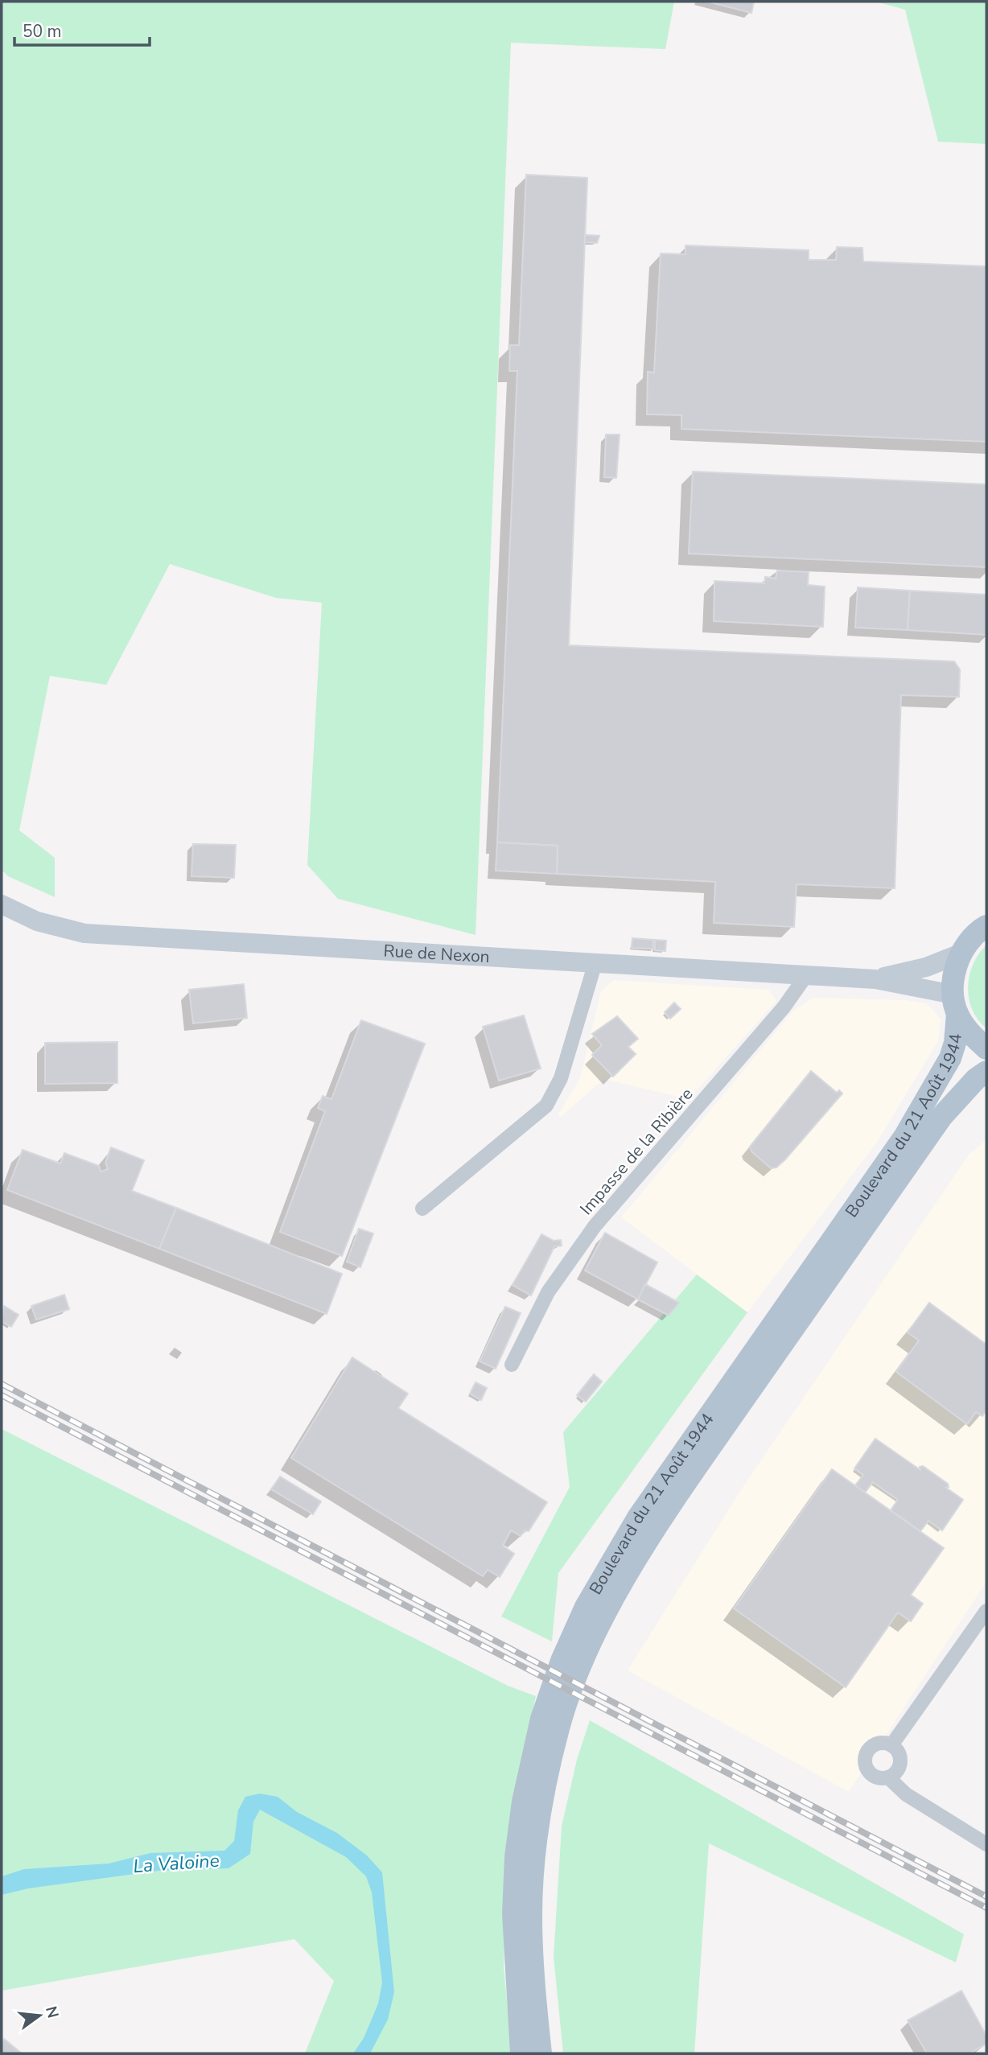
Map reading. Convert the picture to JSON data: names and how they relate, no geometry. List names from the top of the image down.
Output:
{
  "streets": {
    "main road": ["Rue de Nexon", "Boulevard du 21 Août 1944"],
    "street": ["Impasse de la Ribière"]
  },
  "crossings": [
    ["Rue de Nexon", "Boulevard du 21 Août 1944"],
    ["Rue de Nexon", "Impasse de la Ribière"]
  ],
  "water": ["La Valoine"],
  "scale_bar": "50 m",
  "north": "right"
}
